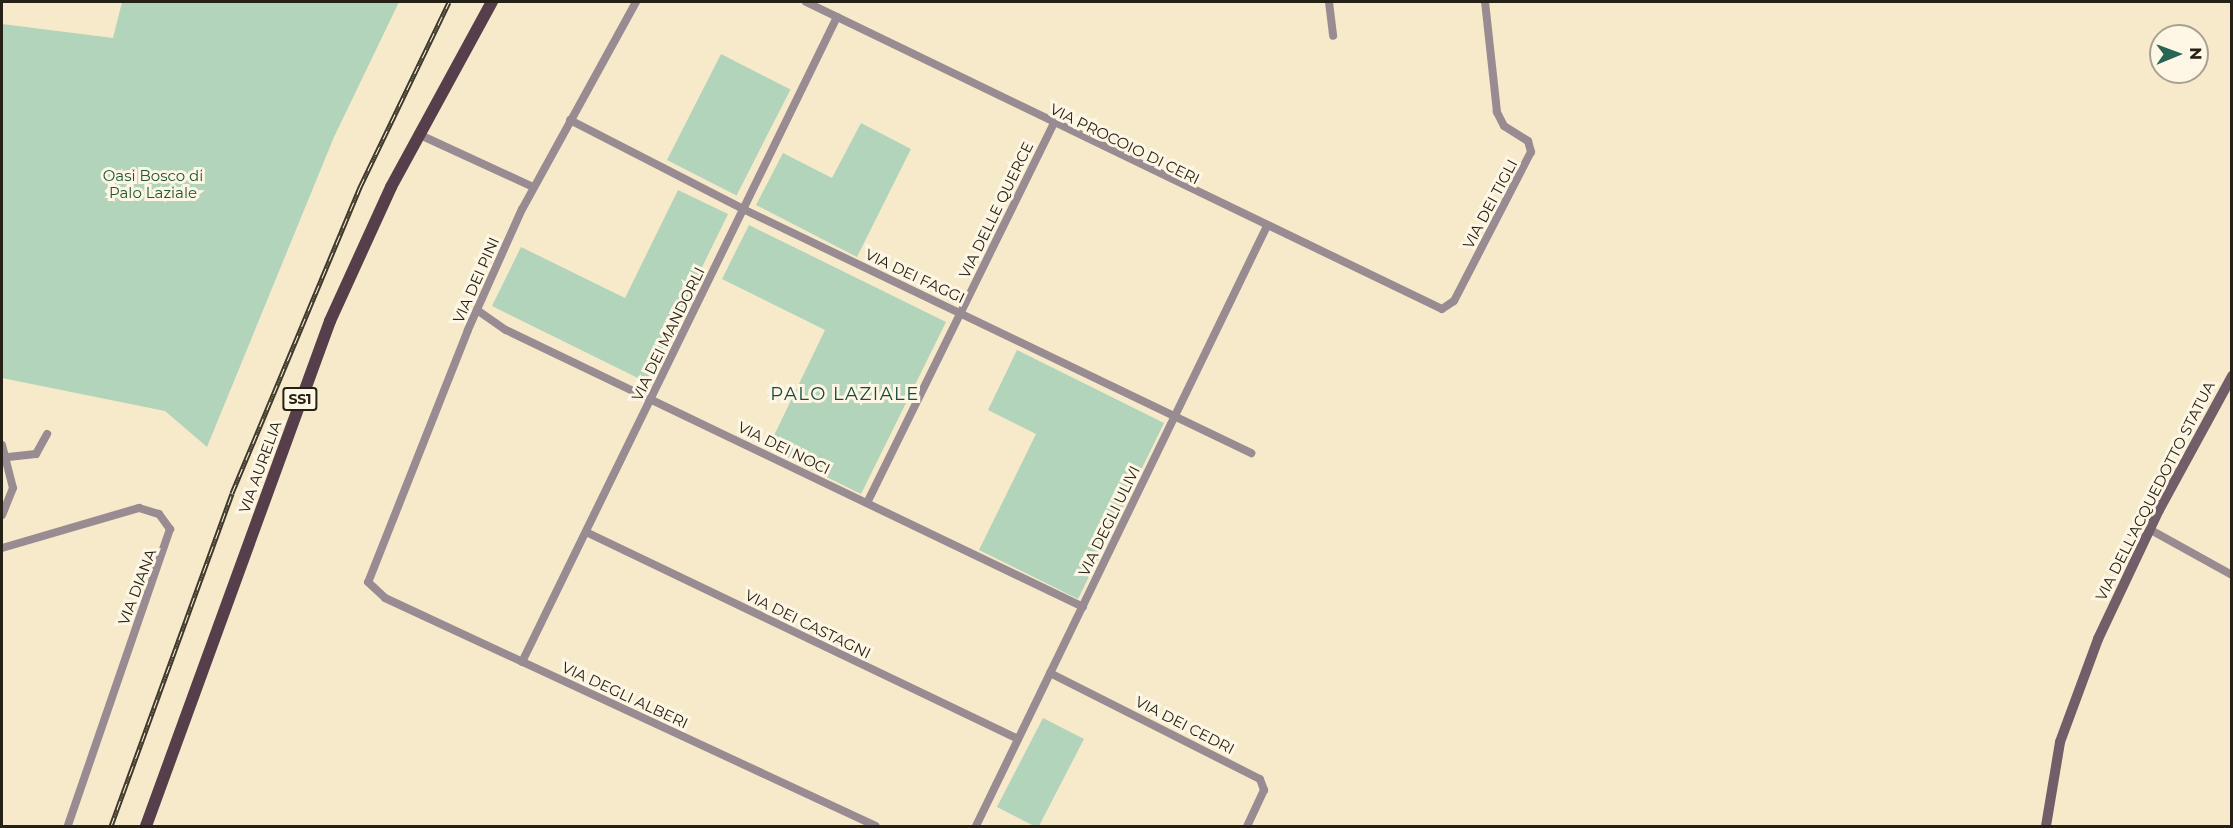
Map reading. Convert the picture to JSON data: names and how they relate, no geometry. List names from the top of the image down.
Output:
{
  "streets": {
    "main road": ["SS1", "VIA AURELIA"],
    "street": [
      "VIA PROCOIO DI CERI",
      "VIA DEI TIGLI",
      "VIA DELLE QUERCE",
      "VIA DEI FAGGI",
      "VIA DEI PINI",
      "VIA DEI MANDORLI",
      "VIA DEI NOCI",
      "VIA DELL'ACQUEDOTTO STATUA",
      "VIA DEGLI ULIVI",
      "VIA DIANA",
      "VIA DEI CASTAGNI",
      "VIA DEGLI ALBERI",
      "VIA DEI CEDRI"
    ]
  },
  "crossings": [
    ["VIA PROCOIO DI CERI", "VIA DEI TIGLI"],
    ["VIA PROCOIO DI CERI", "VIA DELLE QUERCE"],
    ["VIA PROCOIO DI CERI", "VIA DEI MANDORLI"],
    ["VIA PROCOIO DI CERI", "VIA DEGLI ULIVI"],
    ["VIA DELLE QUERCE", "VIA DEI FAGGI"],
    ["VIA DELLE QUERCE", "VIA DEI NOCI"],
    ["VIA DEI FAGGI", "VIA DEI PINI"],
    ["VIA DEI FAGGI", "VIA DEI MANDORLI"],
    ["VIA DEI FAGGI", "VIA DEGLI ULIVI"],
    ["VIA DEI PINI", "VIA DEI NOCI"],
    ["VIA DEI PINI", "VIA DEGLI ALBERI"],
    ["VIA DEI MANDORLI", "VIA DEI NOCI"],
    ["VIA DEI MANDORLI", "VIA DEI CASTAGNI"],
    ["VIA DEI MANDORLI", "VIA DEGLI ALBERI"],
    ["VIA DEI NOCI", "VIA DEGLI ULIVI"],
    ["VIA DEGLI ULIVI", "VIA DEI CASTAGNI"],
    ["VIA DEGLI ULIVI", "VIA DEI CEDRI"]
  ],
  "districts": ["PALO LAZIALE"],
  "parks": ["Oasi Bosco di Palo Laziale"],
  "north": "right"
}
